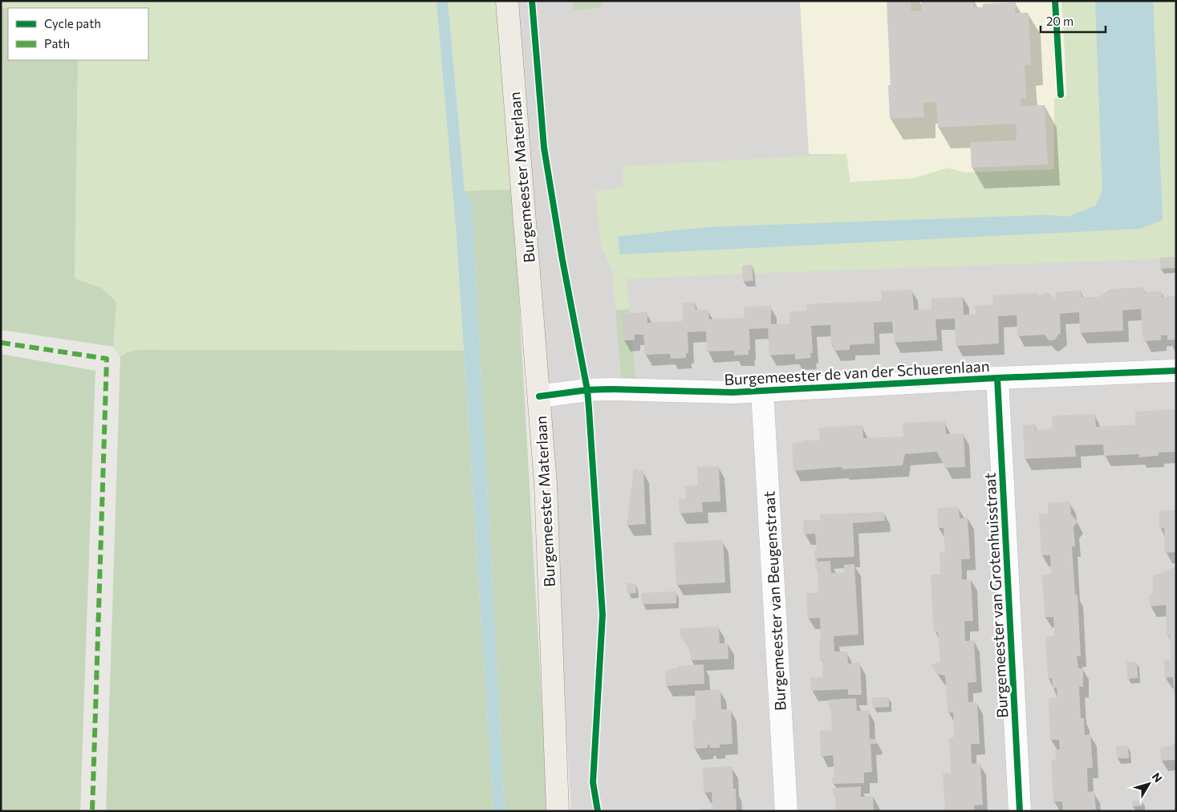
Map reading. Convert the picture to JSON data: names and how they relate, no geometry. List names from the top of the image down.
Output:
{
  "streets": {
    "main road": ["Burgemeester Materlaan"],
    "street": ["Burgemeester de van der Schuerenlaan", "Burgemeester van Grotenhuisstraat", "Burgemeester van Beugenstraat"]
  },
  "crossings": [
    ["Burgemeester Materlaan", "Burgemeester de van der Schuerenlaan"],
    ["Burgemeester de van der Schuerenlaan", "Burgemeester van Grotenhuisstraat"],
    ["Burgemeester de van der Schuerenlaan", "Burgemeester van Beugenstraat"]
  ],
  "legend": ["Cycle path", "Path"],
  "scale_bar": "20 m",
  "north": "top right"
}
